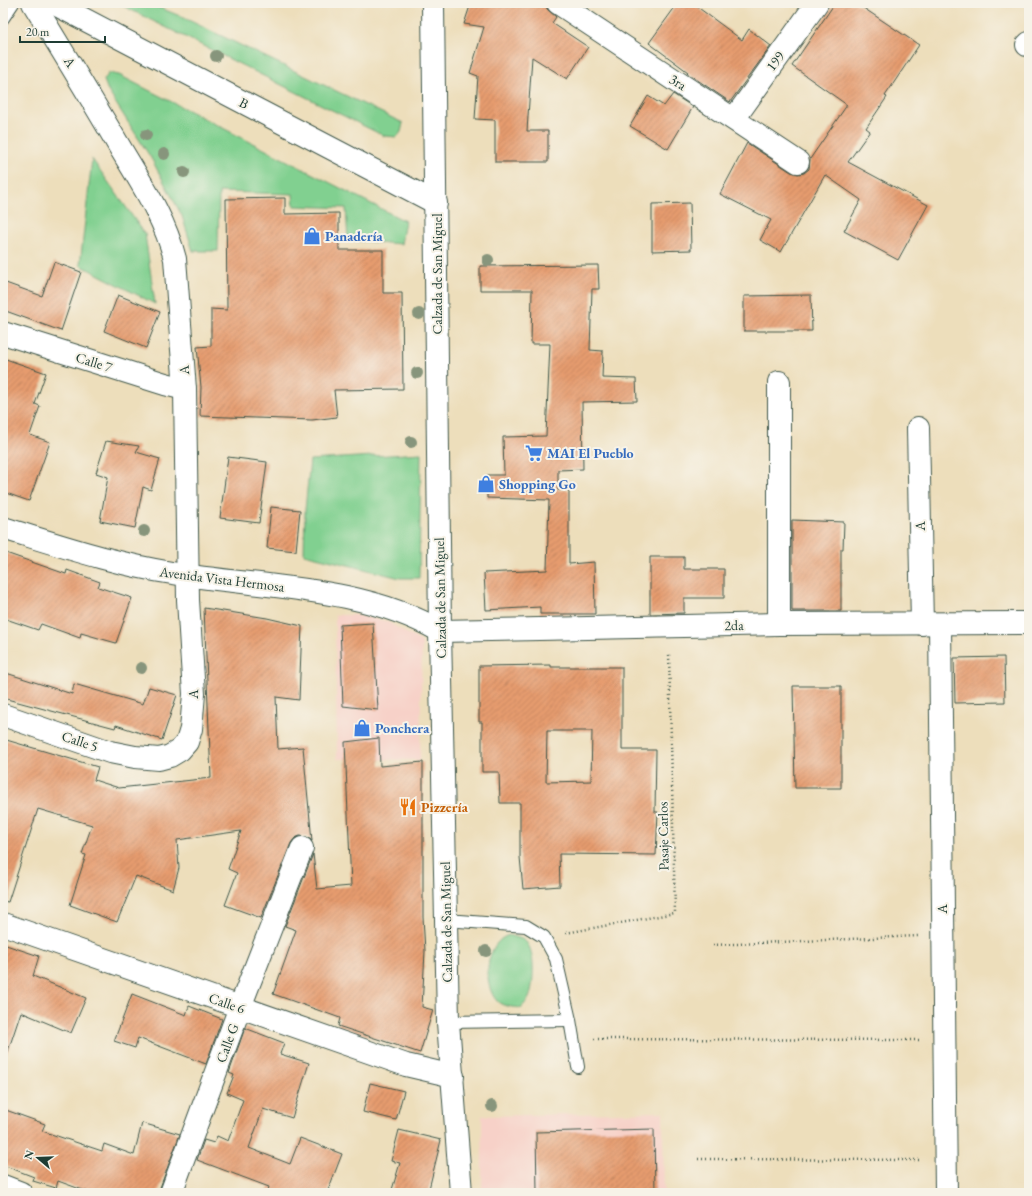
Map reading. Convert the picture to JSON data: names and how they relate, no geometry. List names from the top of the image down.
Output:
{
  "streets": {
    "street": [
      "199",
      "A",
      "3ra",
      "B",
      "Calzada de San Miguel",
      "Calle 7",
      "Avenida Vista Hermosa",
      "2da",
      "Calle 5",
      "Calle 6",
      "Calle G"
    ],
    "path": ["Pasaje Carlos"]
  },
  "crossings": [
    ["199", "3ra"],
    ["A", "Calle 7"],
    ["A", "Avenida Vista Hermosa"],
    ["A", "2da"],
    ["A", "Calle 5"],
    ["B", "Calzada de San Miguel"],
    ["Calzada de San Miguel", "Avenida Vista Hermosa"],
    ["Calzada de San Miguel", "2da"],
    ["Calzada de San Miguel", "Calle 6"],
    ["Avenida Vista Hermosa", "2da"],
    ["2da", "Pasaje Carlos"],
    ["Calle 6", "Calle G"]
  ],
  "places": {
    "shop": ["Panadería", "Shopping Go", "Ponchera"],
    "supermarket": ["MAI El Pueblo"],
    "restaurant": ["Pizzería"]
  },
  "scale_bar": "20 m",
  "north": "left"
}
